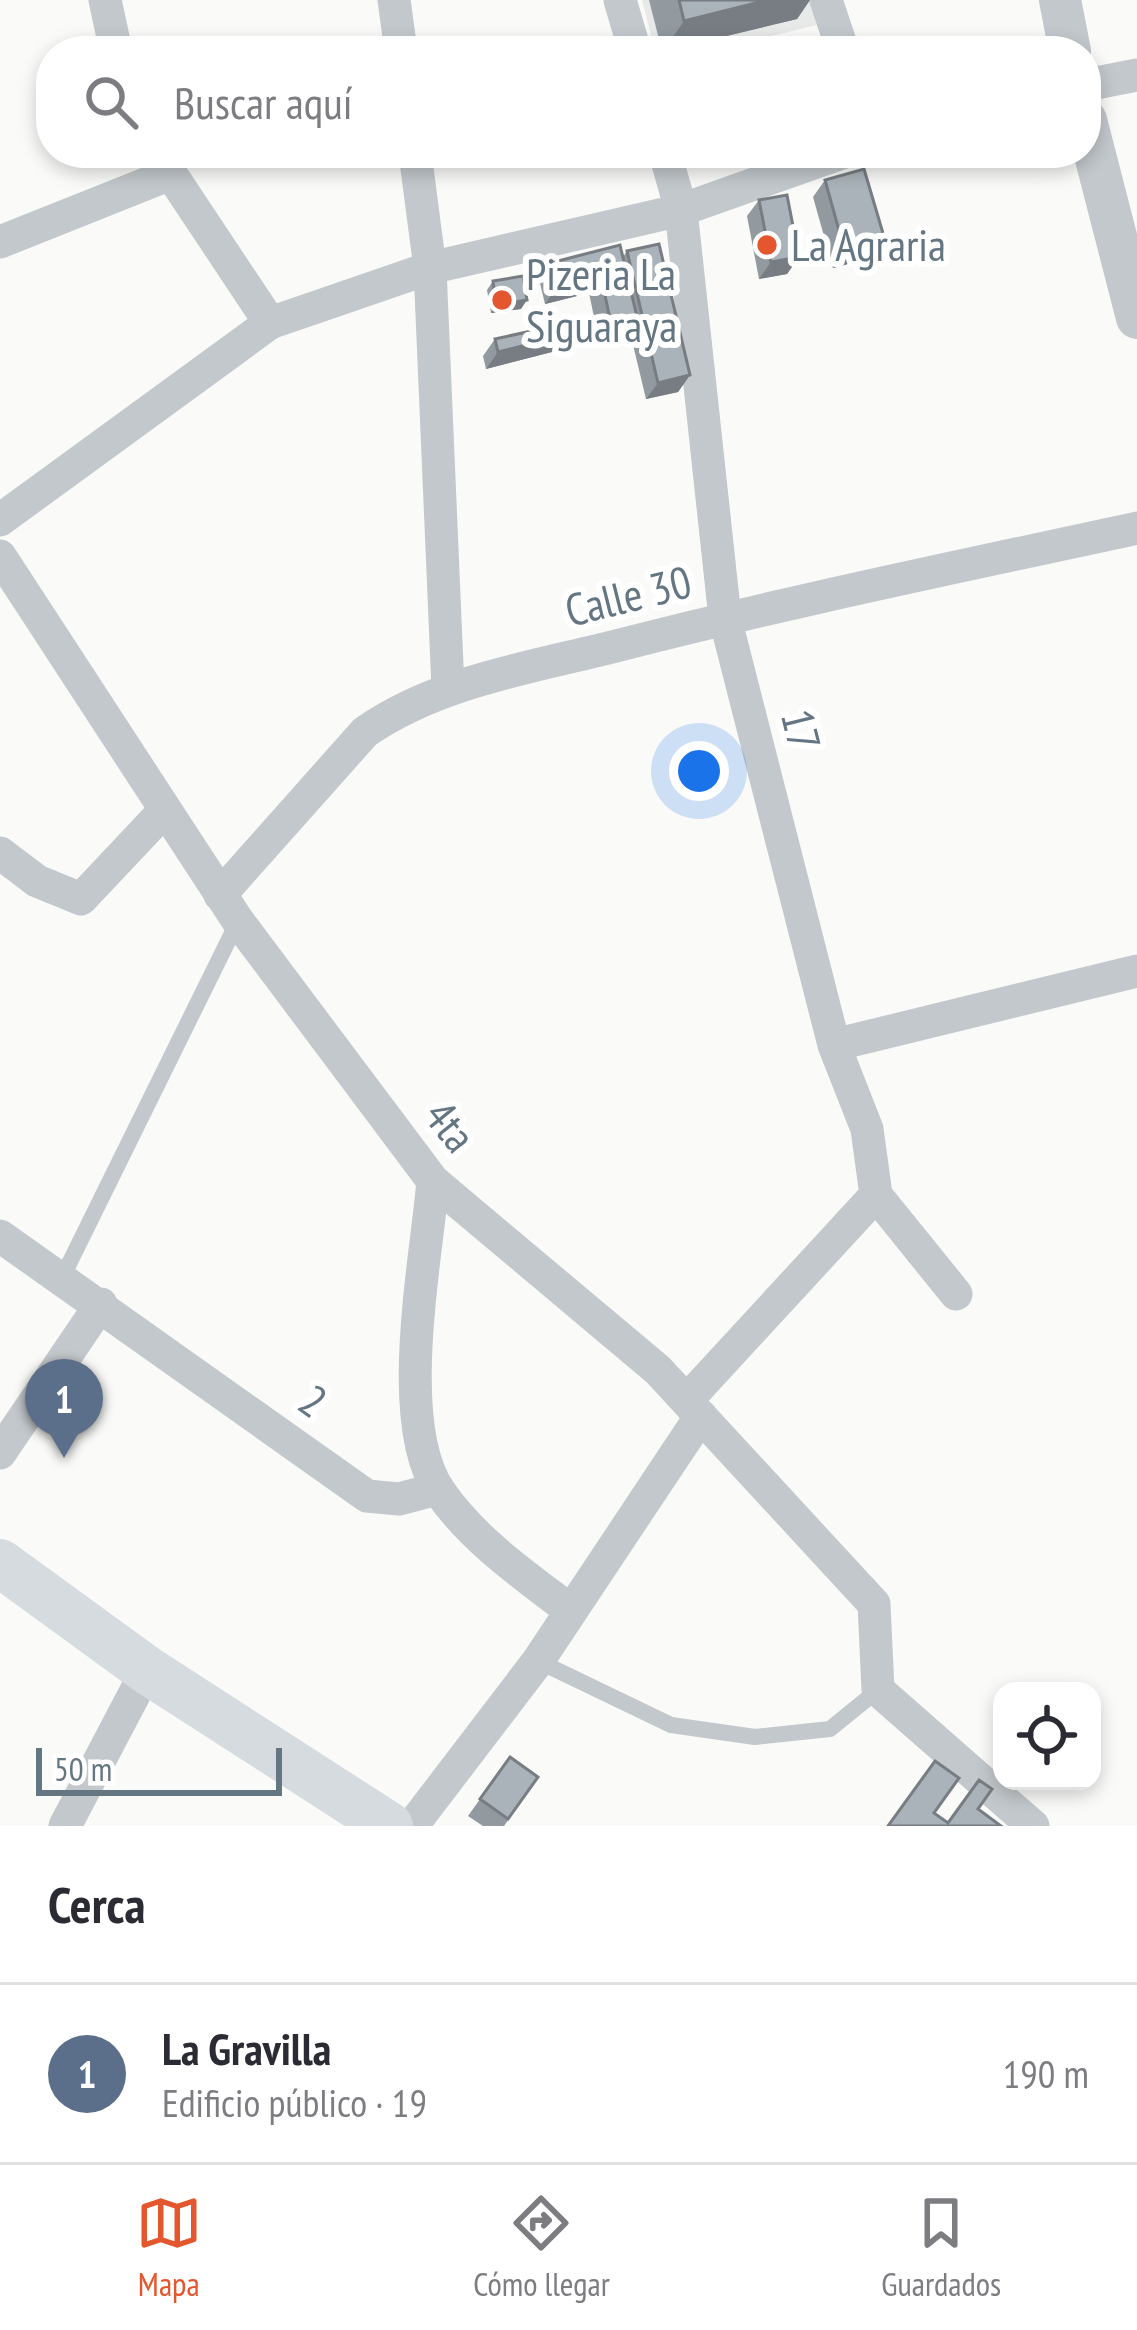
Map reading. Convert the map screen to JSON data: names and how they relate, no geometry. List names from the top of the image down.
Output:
{
  "streets": {
    "street": [
      "Calle 30",
      "17",
      "4ta",
      "2"
    ]
  },
  "crossings": [
    ["Calle 30", "17"],
    ["Calle 30", "4ta"]
  ],
  "places": ["La Agraria", "Pizeria La Siguaraya"],
  "scale_bar": "50 m",
  "page": {
    "search": "Buscar aquí",
    "pins": "1",
    "scale": "50 m",
    "heading": "Cerca",
    "list": [
      {
        "mark": "1",
        "name": "La Gravilla",
        "note": "Edificio público · 19",
        "value": "190 m"
      }
    ],
    "nav": ["Mapa", "Cómo llegar", "Guardados"]
  }
}
